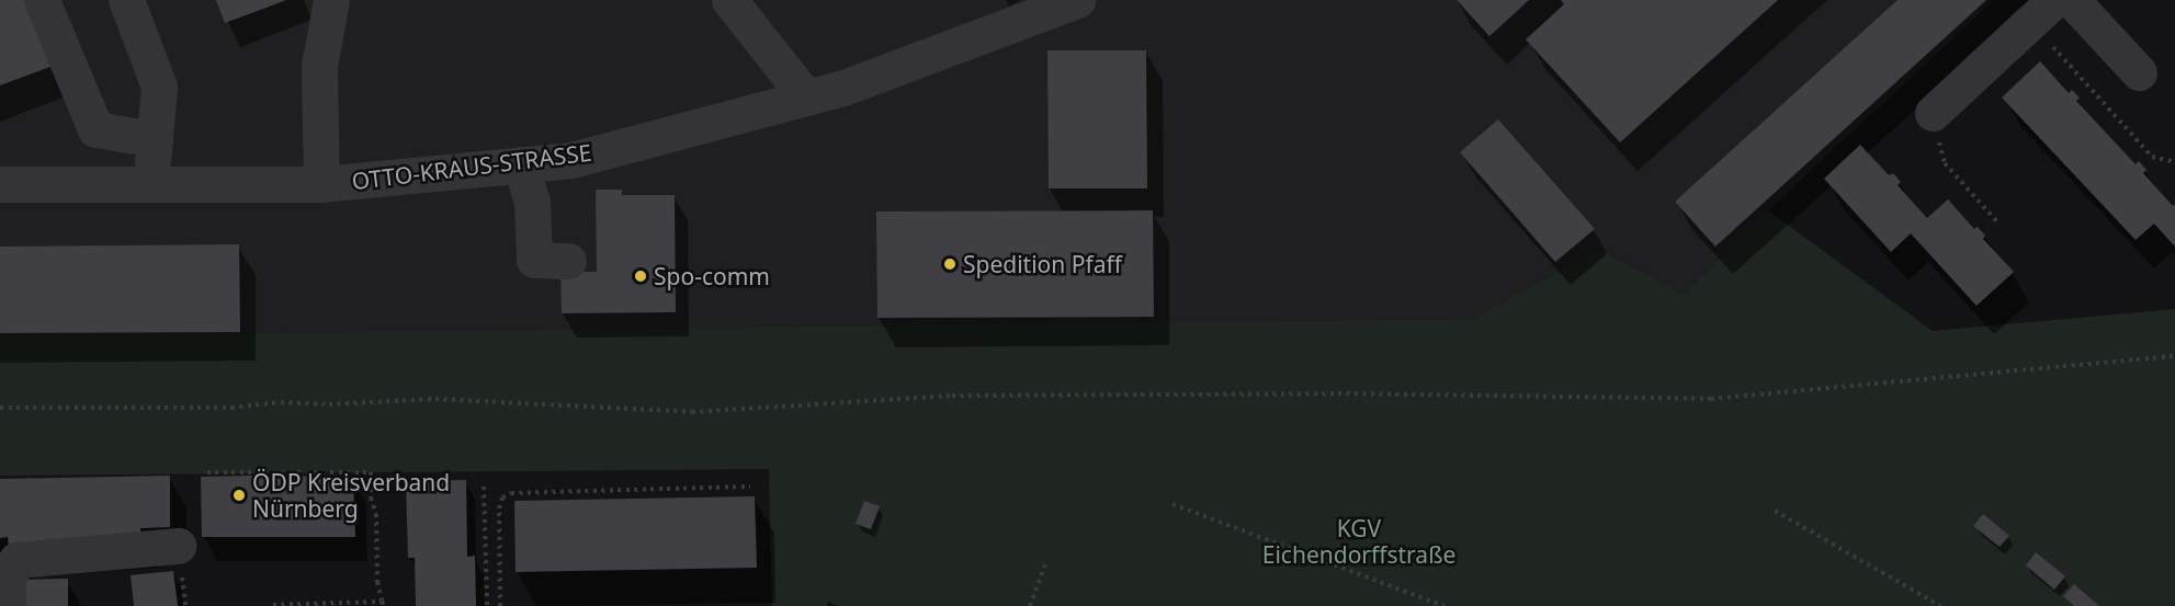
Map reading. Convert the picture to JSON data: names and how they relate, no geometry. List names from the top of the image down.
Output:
{
  "streets": {
    "street": ["OTTO-KRAUS-STRASSE"]
  },
  "parks": ["KGV Eichendorffstraße"],
  "places": ["Spedition Pfaff", "Spo-comm", "ÖDP Kreisverband Nürnberg"]
}
